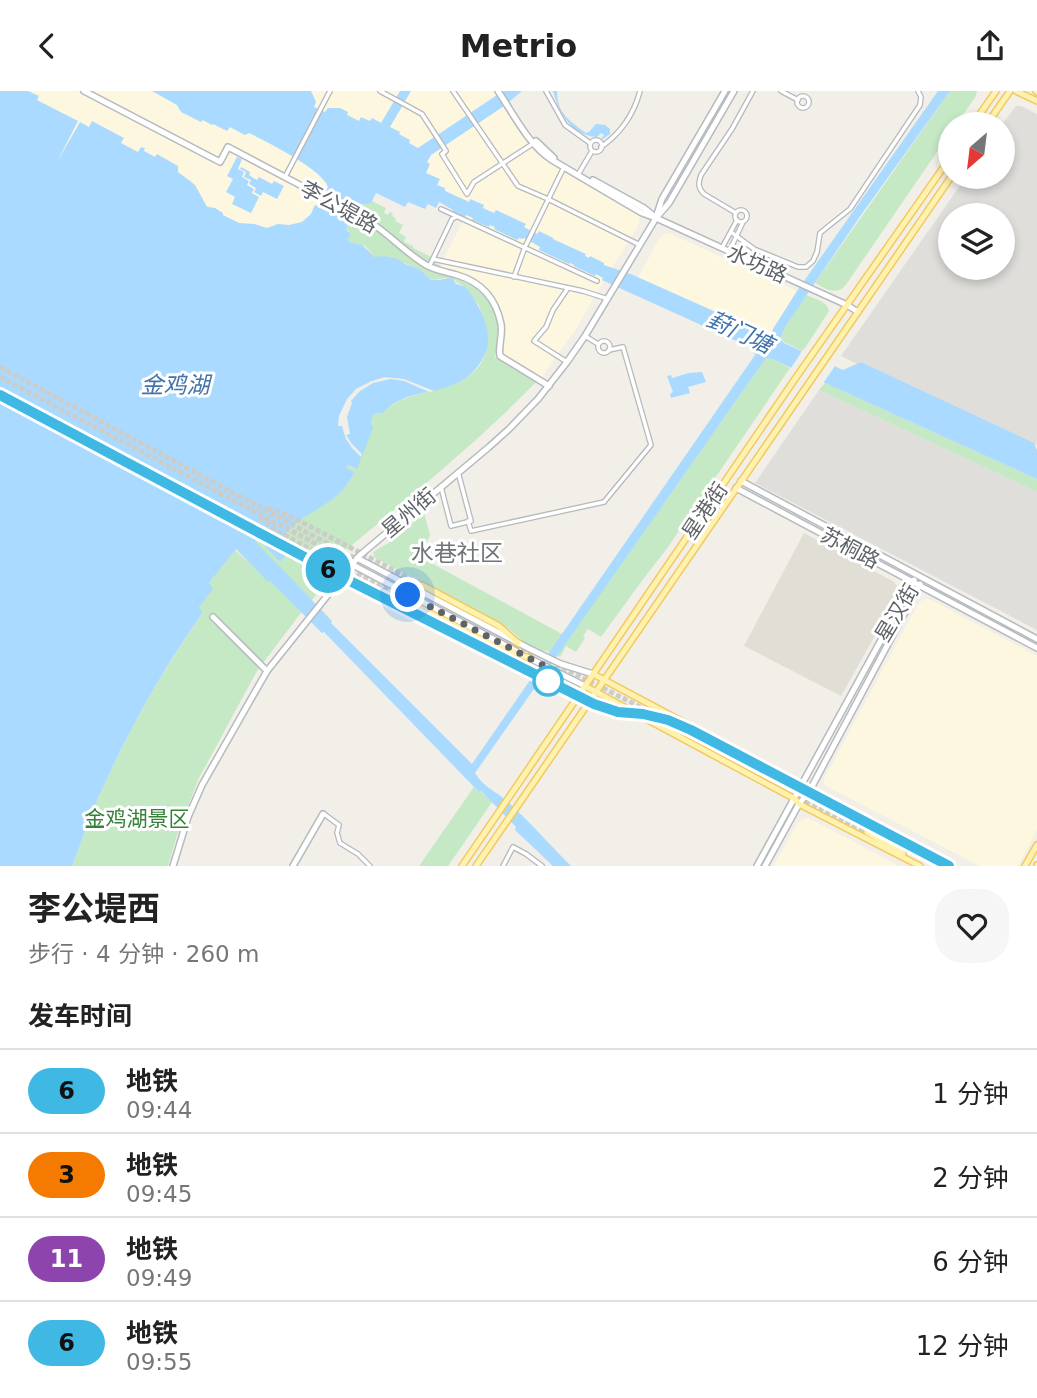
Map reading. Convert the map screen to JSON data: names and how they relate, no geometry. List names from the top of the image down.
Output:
{
  "streets": {
    "main road": ["星港街"],
    "street": [
      "李公堤路",
      "水坊路",
      "星州街",
      "苏桐路",
      "星汉街"
    ]
  },
  "crossings": [
    ["李公堤路", "星州街"],
    ["水坊路", "星港街"],
    ["水坊路", "星州街"],
    ["星港街", "苏桐路"],
    ["苏桐路", "星汉街"]
  ],
  "districts": ["水巷社区"],
  "water": ["葑门塘", "金鸡湖"],
  "parks": ["金鸡湖景区"],
  "lines": ["metro line 6"],
  "north": "bottom left",
  "page": {
    "header": "Metrio",
    "on_map": "6",
    "heading": [
      ["李公堤西", "步行 · 4 分钟 · 260 m"],
      "发车时间"
    ],
    "list": [
      {
        "mark": "6",
        "name": "地铁",
        "note": "09:44",
        "value": "1 分钟"
      },
      {
        "mark": "3",
        "name": "地铁",
        "note": "09:45",
        "value": "2 分钟"
      },
      {
        "mark": "11",
        "name": "地铁",
        "note": "09:49",
        "value": "6 分钟"
      },
      {
        "mark": "6",
        "name": "地铁",
        "note": "09:55",
        "value": "12 分钟"
      }
    ]
  }
}
